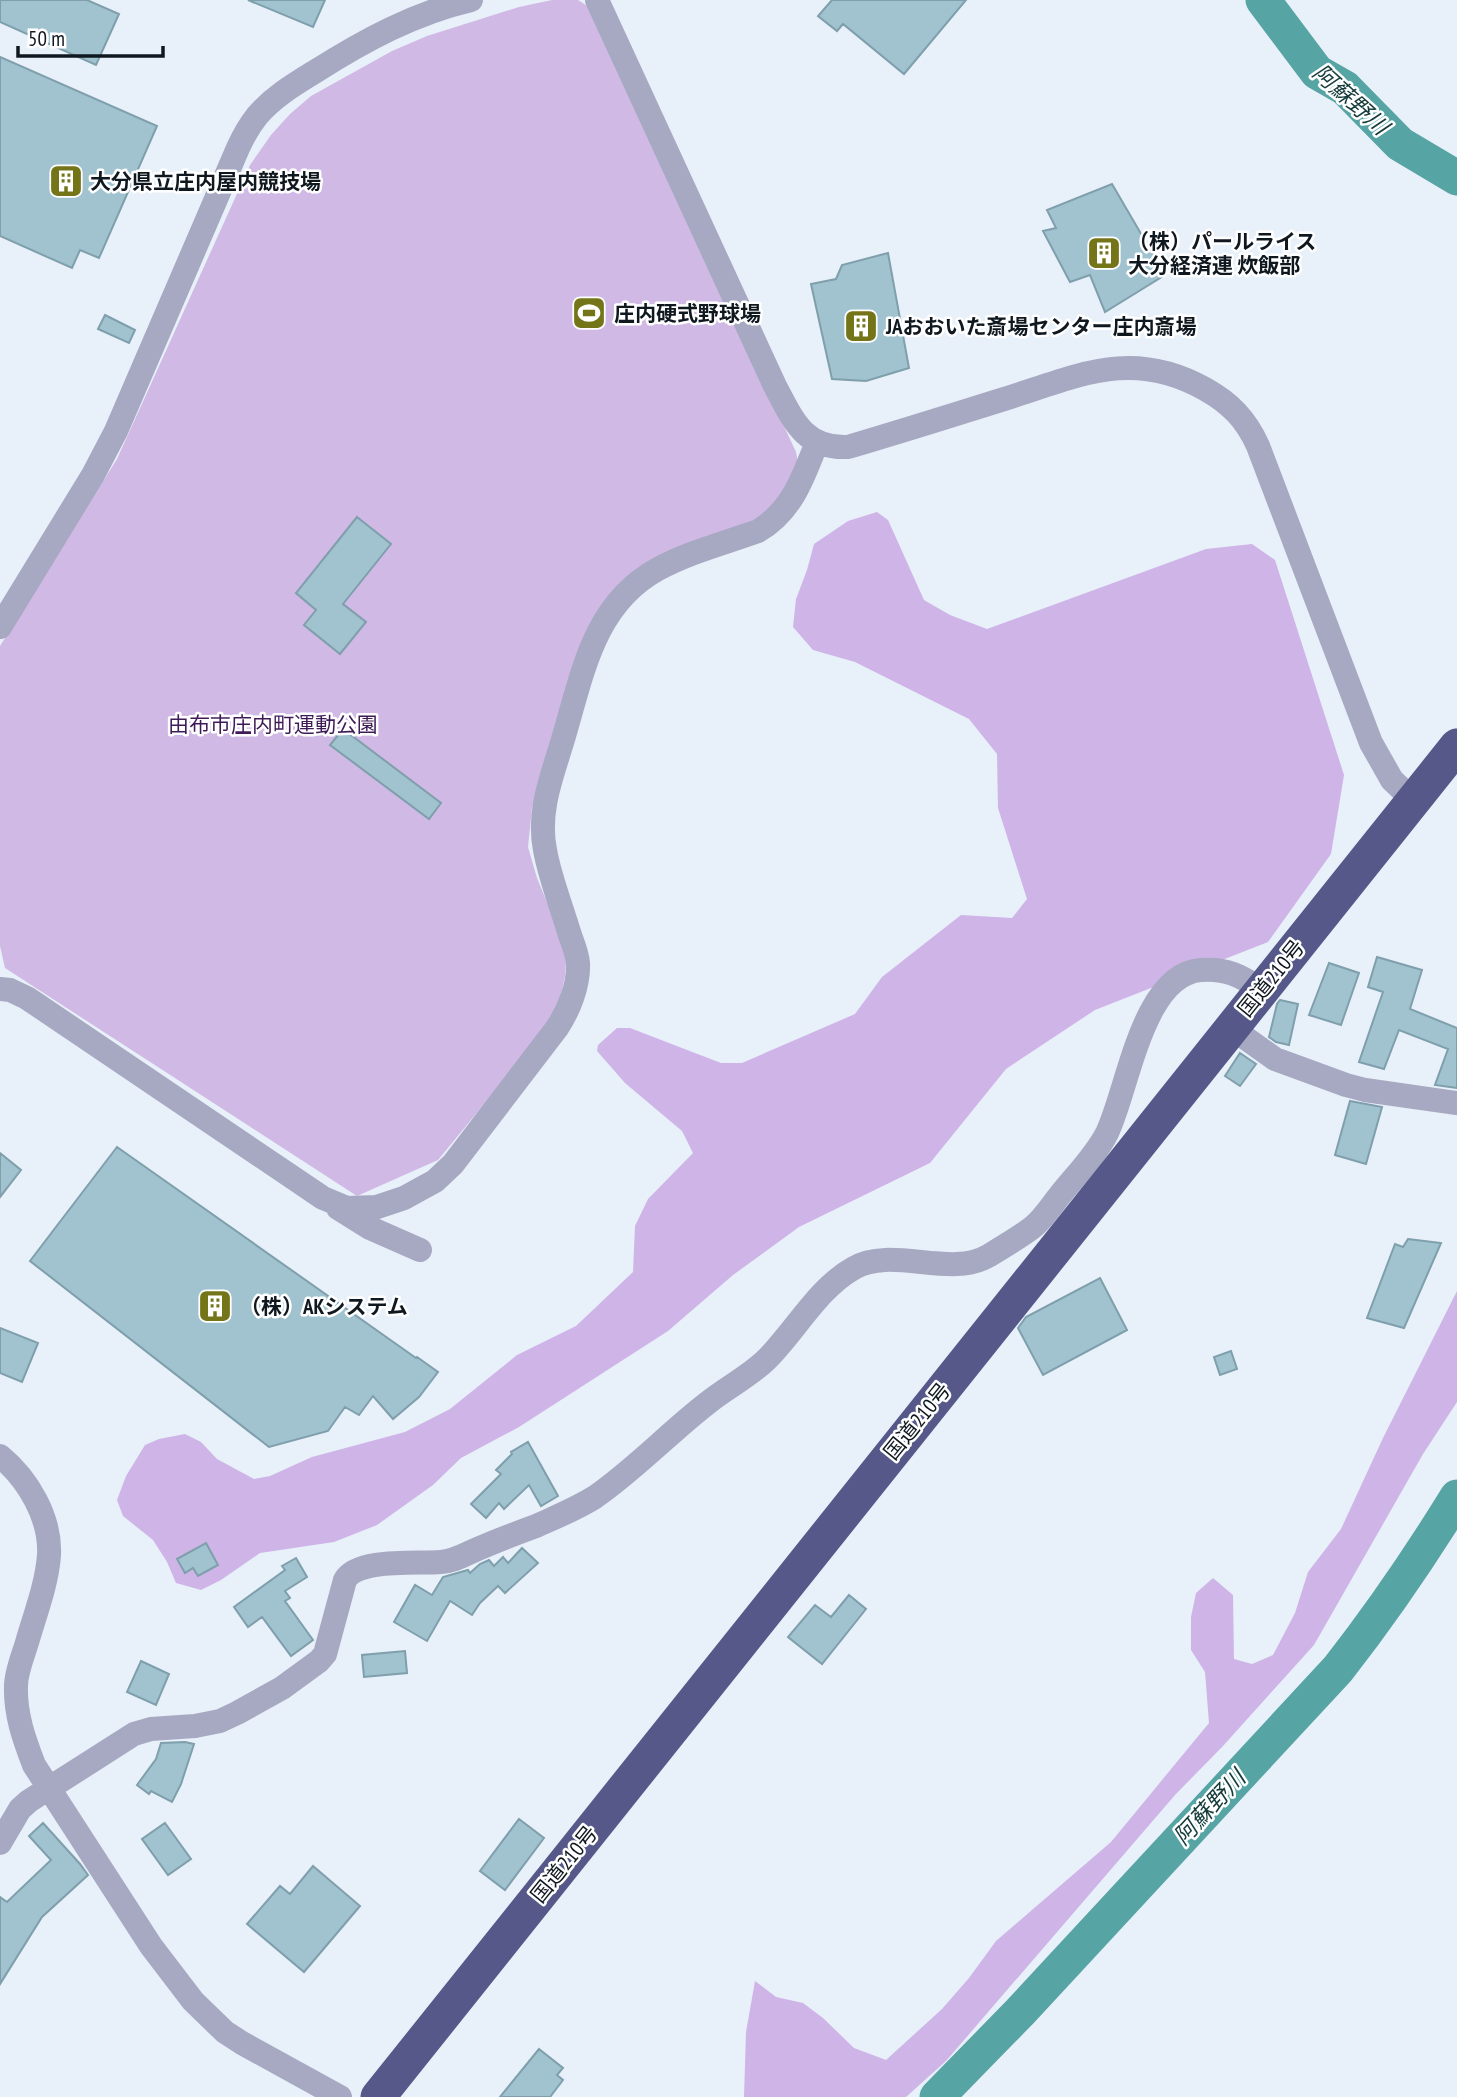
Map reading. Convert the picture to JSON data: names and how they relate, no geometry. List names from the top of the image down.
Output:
{
  "streets": {
    "highway": ["国道210号"]
  },
  "water": ["阿蘇野川"],
  "parks": ["由布市庄内町運動公園"],
  "places": {
    "building": [
      "大分県立庄内屋内競技場",
      "（株）パールライス 大分経済連 炊飯部",
      "JAおおいた斎場センター庄内斎場",
      "（株）AKシステム"
    ],
    "sports": ["庄内硬式野球場"]
  },
  "scale_bar": "50 m"
}
